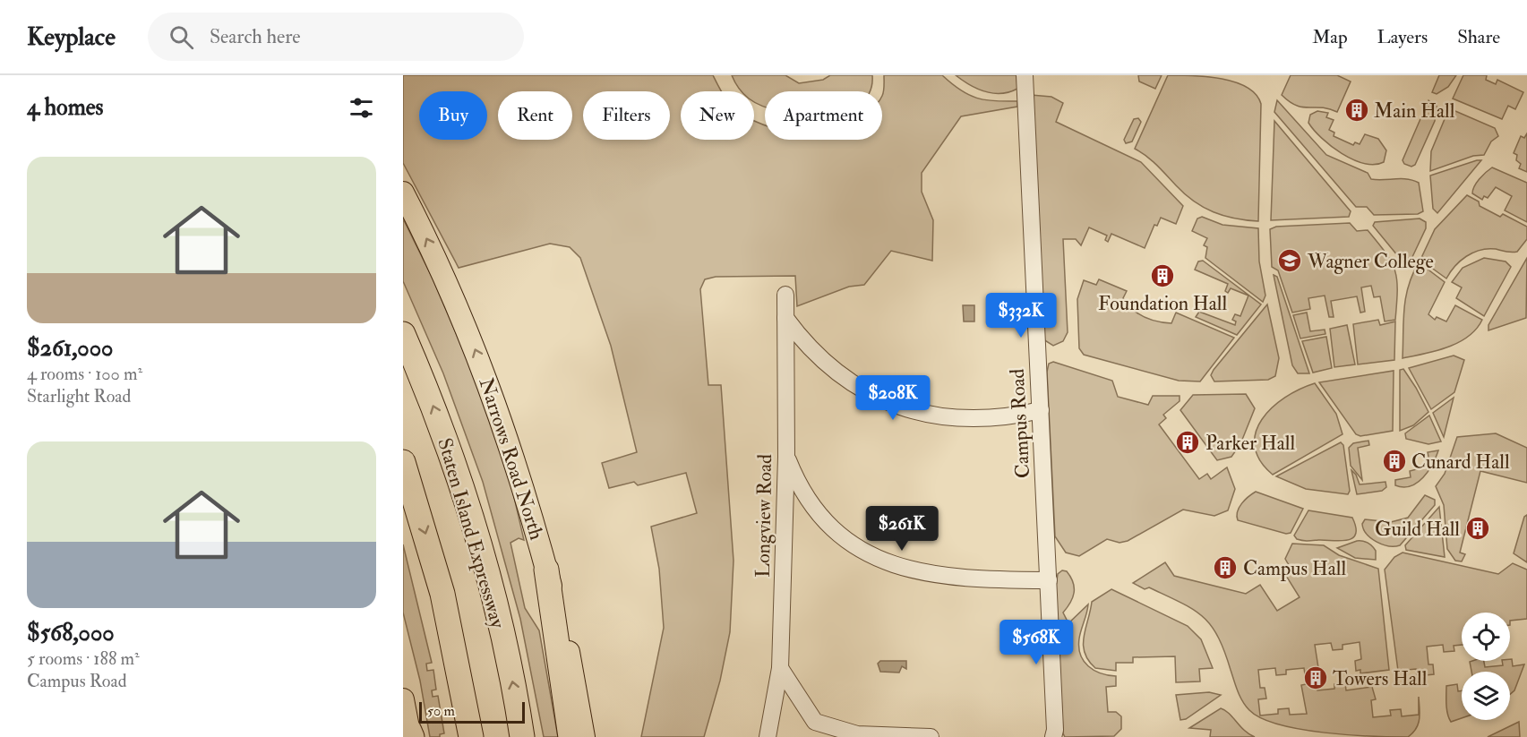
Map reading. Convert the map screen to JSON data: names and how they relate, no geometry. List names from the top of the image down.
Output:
{
  "streets": {
    "highway": ["Staten Island Expressway"],
    "main road": ["Narrows Road North"],
    "street": ["Campus Road", "Longview Road"]
  },
  "one_way": ["Narrows Road North"],
  "places": {
    "building": [
      "Main Hall",
      "Foundation Hall",
      "Parker Hall",
      "Cunard Hall",
      "Guild Hall",
      "Campus Hall",
      "Towers Hall"
    ],
    "school or university": ["Wagner College"]
  },
  "scale_bar": "50 m",
  "page": {
    "header": "Keyplace",
    "search": "Search here",
    "nav": ["Map", "Layers", "Share"],
    "heading": "4 homes",
    "chip": [
      "Buy",
      "Rent",
      "Filters",
      "New",
      "Apartment"
    ],
    "list": [
      {
        "name": "$261,000",
        "note": "4 rooms · 100 m² · Starlight Road"
      },
      {
        "name": "$568,000",
        "note": "5 rooms · 188 m² · Campus Road"
      }
    ],
    "price": [
      "$332K",
      "$208K",
      "$261K",
      "$568K"
    ],
    "scale": "50 m"
  }
}
